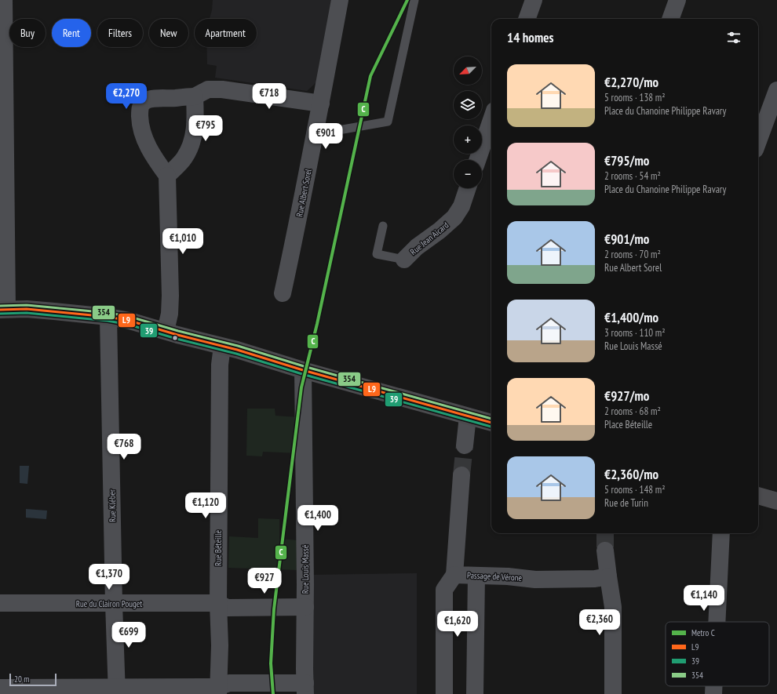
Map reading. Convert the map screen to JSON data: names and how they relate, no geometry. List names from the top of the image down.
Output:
{
  "streets": {
    "street": [
      "Rue Albert Sorel",
      "Rue Jean Aicard",
      "Rue Kléber",
      "Rue Béteille",
      "Rue Louis Massé",
      "Passage de Vérone",
      "Rue du Clairon Pouget"
    ]
  },
  "crossings": [
    ["Rue Kléber", "Rue du Clairon Pouget"],
    ["Rue Béteille", "Rue du Clairon Pouget"],
    ["Rue Louis Massé", "Rue du Clairon Pouget"]
  ],
  "lines": [
    "metro line C",
    "transit line 354",
    "transit line L9",
    "transit line 39"
  ],
  "legend": [
    "Metro C",
    "L9",
    "39",
    "354"
  ],
  "scale_bar": "20 m",
  "north": "bottom left",
  "page": {
    "chip": [
      "Buy",
      "Rent",
      "Filters",
      "New",
      "Apartment"
    ],
    "heading": "14 homes",
    "map_buttons": ["+", "−"],
    "list": [
      {
        "name": "€2,270/mo",
        "note": "5 rooms · 138 m² · Place du Chanoine Philippe Ravary"
      },
      {
        "name": "€795/mo",
        "note": "2 rooms · 54 m² · Place du Chanoine Philippe Ravary"
      },
      {
        "name": "€901/mo",
        "note": "2 rooms · 70 m² · Rue Albert Sorel"
      },
      {
        "name": "€1,400/mo",
        "note": "3 rooms · 110 m² · Rue Louis Massé"
      },
      {
        "name": "€927/mo",
        "note": "2 rooms · 68 m² · Place Béteille"
      },
      {
        "name": "€2,360/mo",
        "note": "5 rooms · 148 m² · Rue de Turin"
      }
    ],
    "price": [
      "€2,270",
      "€718",
      "€795",
      "€901",
      "€1,010",
      "€768",
      "€1,120",
      "€1,400",
      "€1,370",
      "€927",
      "€1,140",
      "€2,360",
      "€1,620",
      "€699"
    ],
    "scale": "20 m"
  }
}
